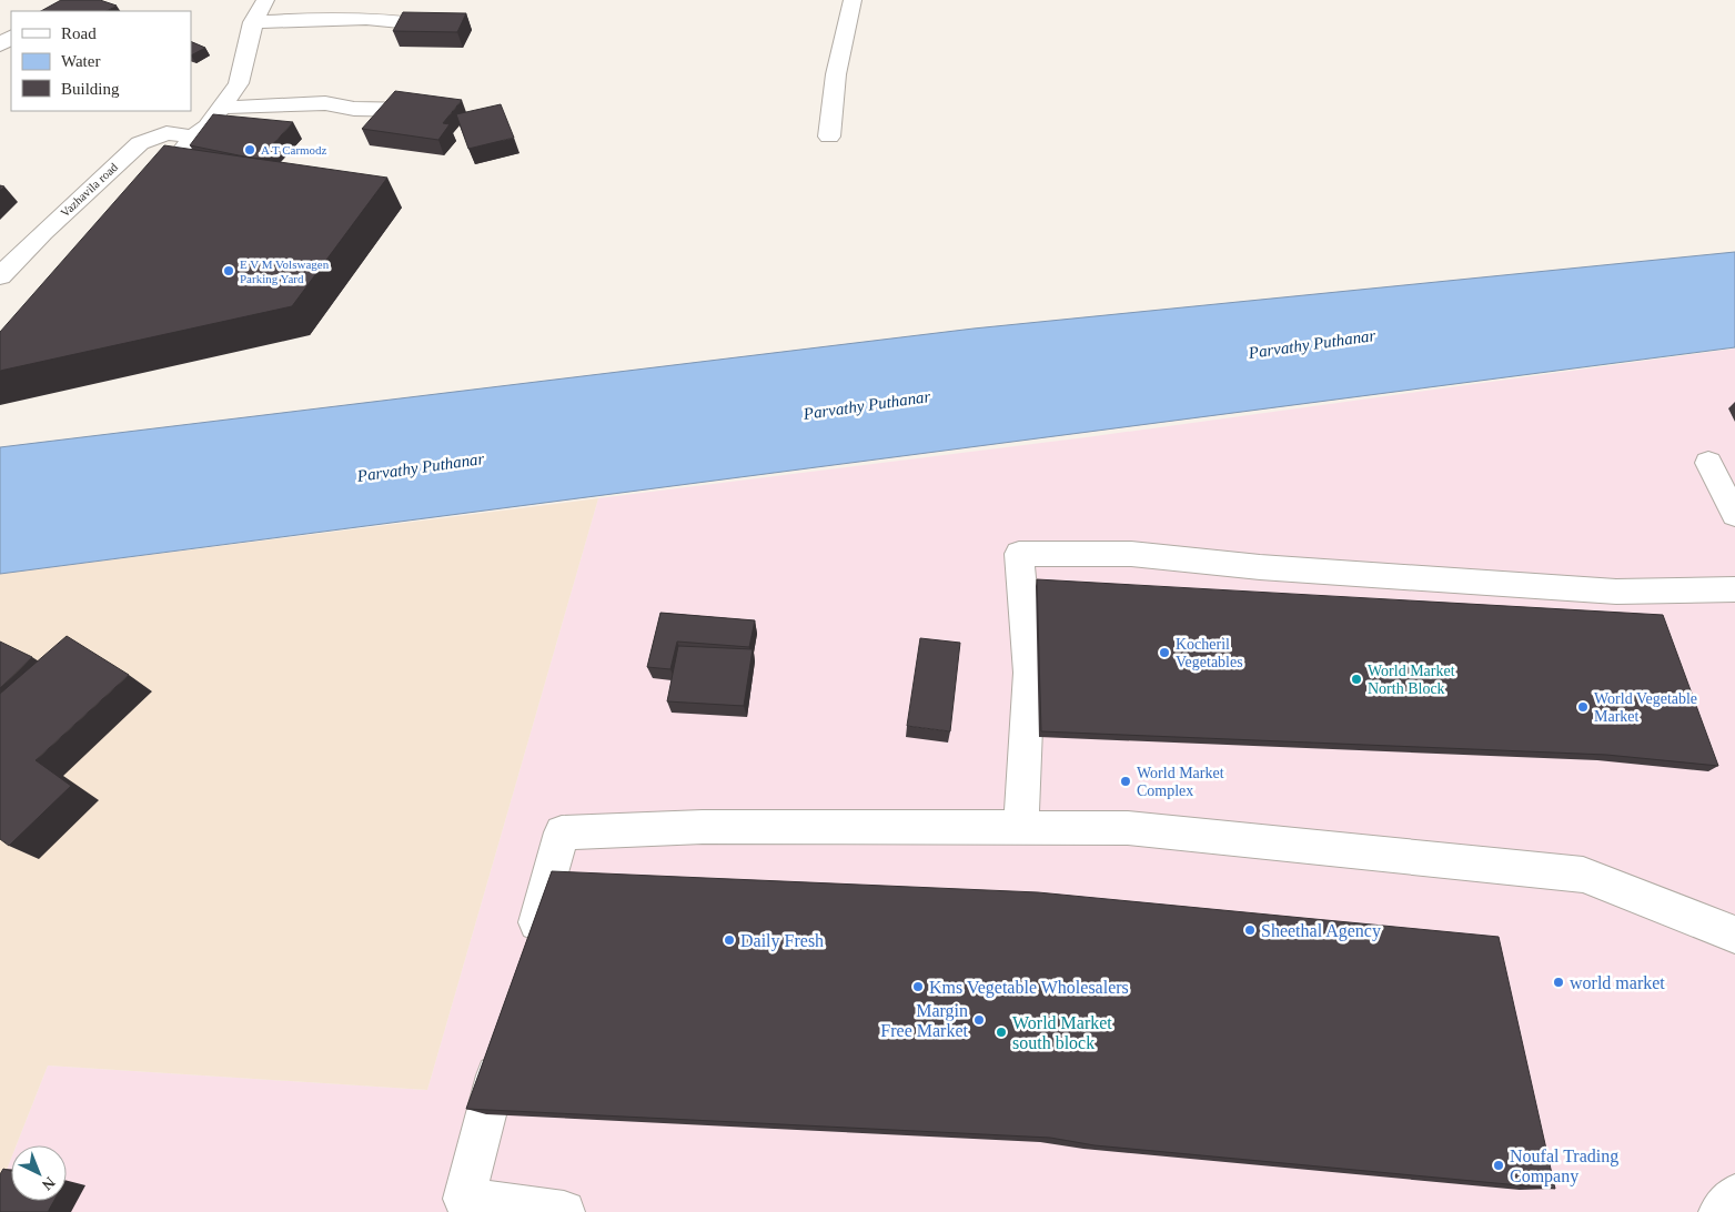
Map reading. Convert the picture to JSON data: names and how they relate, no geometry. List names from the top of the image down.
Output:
{
  "streets": {
    "street": ["Vazhavila road"]
  },
  "water": ["Parvathy Puthanar"],
  "places": [
    "A T Carmodz",
    "E V M Volswagen Parking Yard",
    "Kocheril Vegetables",
    "World Market North Block",
    "World Vegetable Market",
    "World Market Complex",
    "Sheethal Agency",
    "Daily Fresh",
    "world market",
    "Kms Vegetable Wholesalers",
    "Margin Free Market",
    "World Market south block",
    "Noufal Trading Company"
  ],
  "legend": ["Road", "Water", "Building"],
  "north": "bottom right"
}
